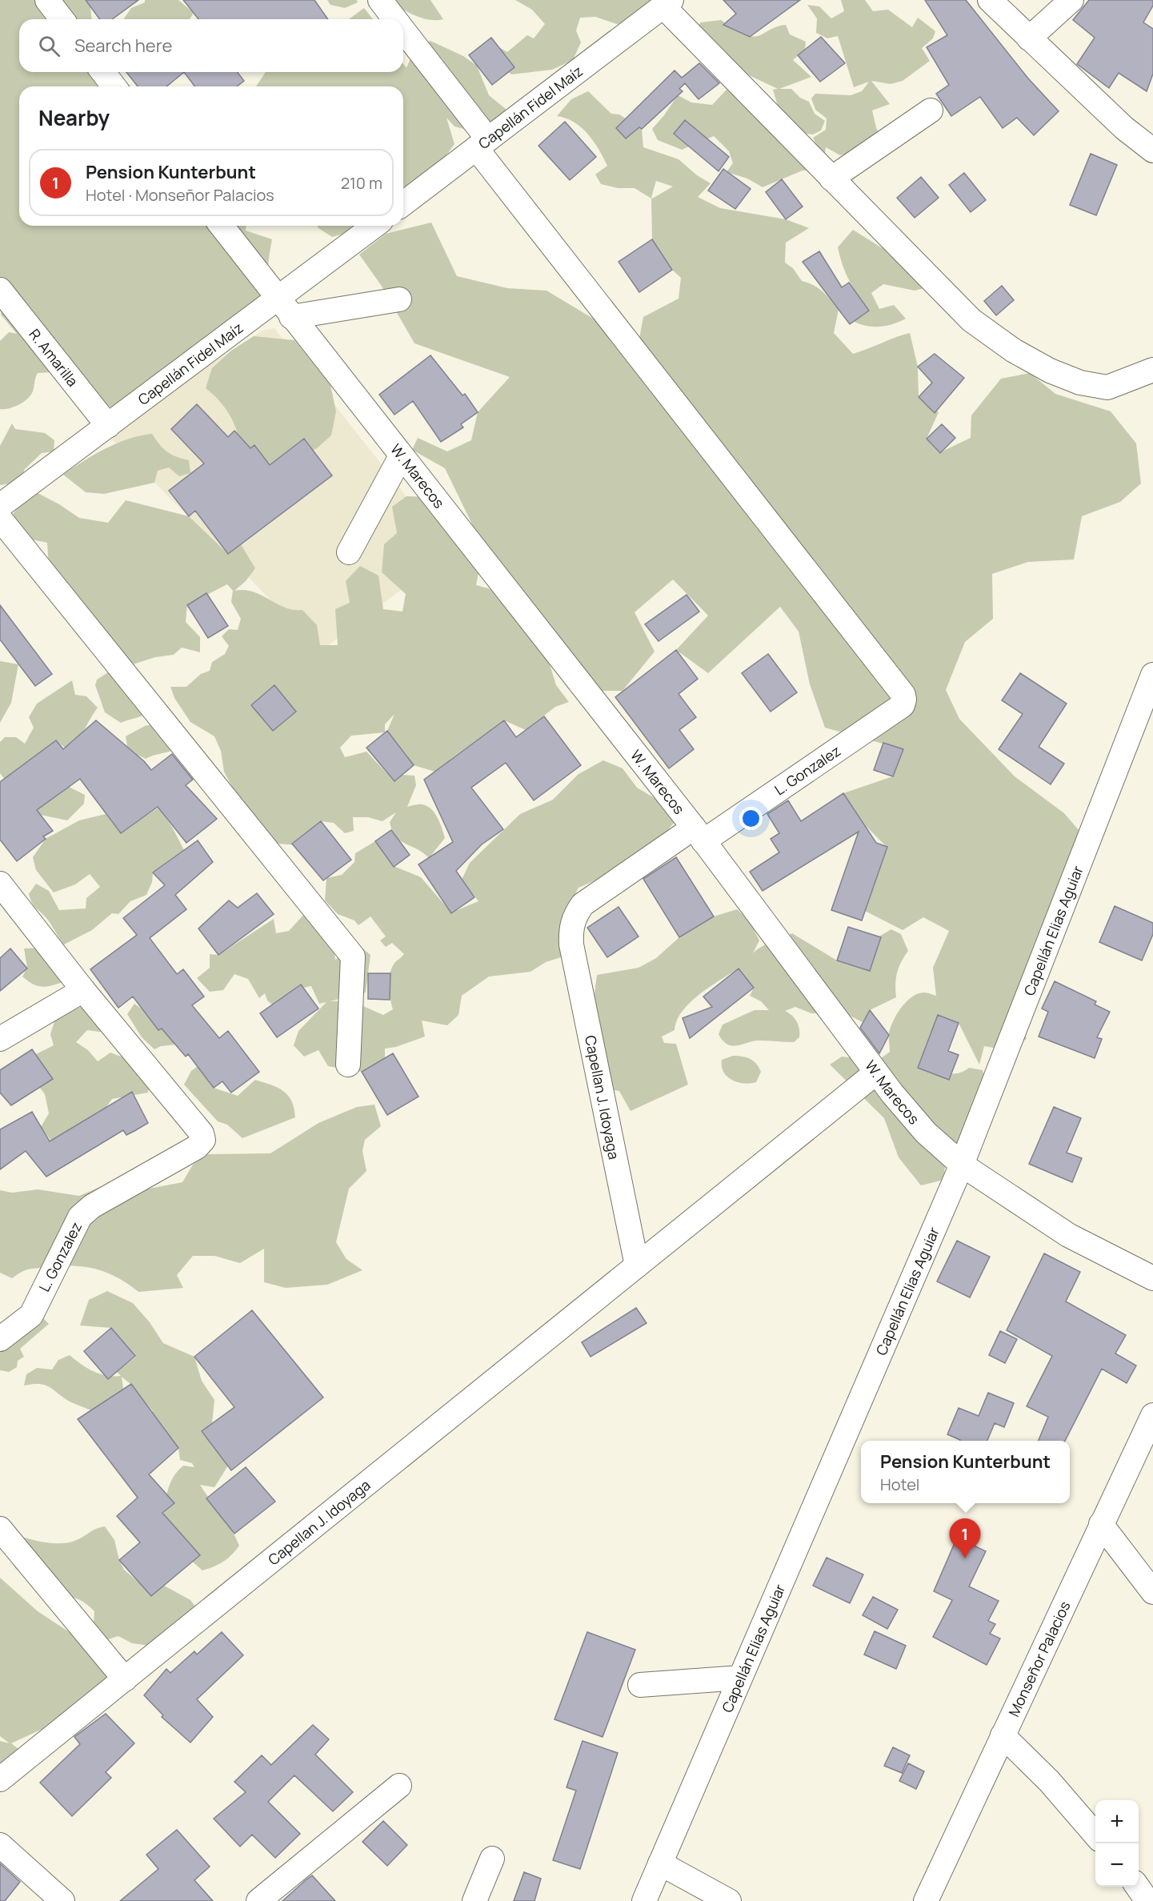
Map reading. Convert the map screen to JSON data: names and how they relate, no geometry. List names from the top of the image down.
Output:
{
  "streets": {
    "street": [
      "Capellán Fidel Maíz",
      "R. Amarilla",
      "W. Marecos",
      "L. Gonzalez",
      "Capellán Elias Aguiar",
      "Capellan J. Idoyaga",
      "Monseñor Palacios"
    ]
  },
  "crossings": [
    ["Capellán Fidel Maíz", "R. Amarilla"],
    ["Capellán Fidel Maíz", "W. Marecos"],
    ["Capellán Fidel Maíz", "L. Gonzalez"],
    ["W. Marecos", "L. Gonzalez"],
    ["W. Marecos", "Capellán Elias Aguiar"],
    ["W. Marecos", "Capellan J. Idoyaga"],
    ["L. Gonzalez", "Capellan J. Idoyaga"]
  ],
  "page": {
    "search": "Search here",
    "heading": "Nearby",
    "list": [
      {
        "mark": "1",
        "name": "Pension Kunterbunt",
        "note": "Hotel · Monseñor Palacios",
        "value": "210 m"
      }
    ],
    "popup": ["Pension Kunterbunt", "Hotel"],
    "pins": "1",
    "map_buttons": ["+", "−"]
  }
}
